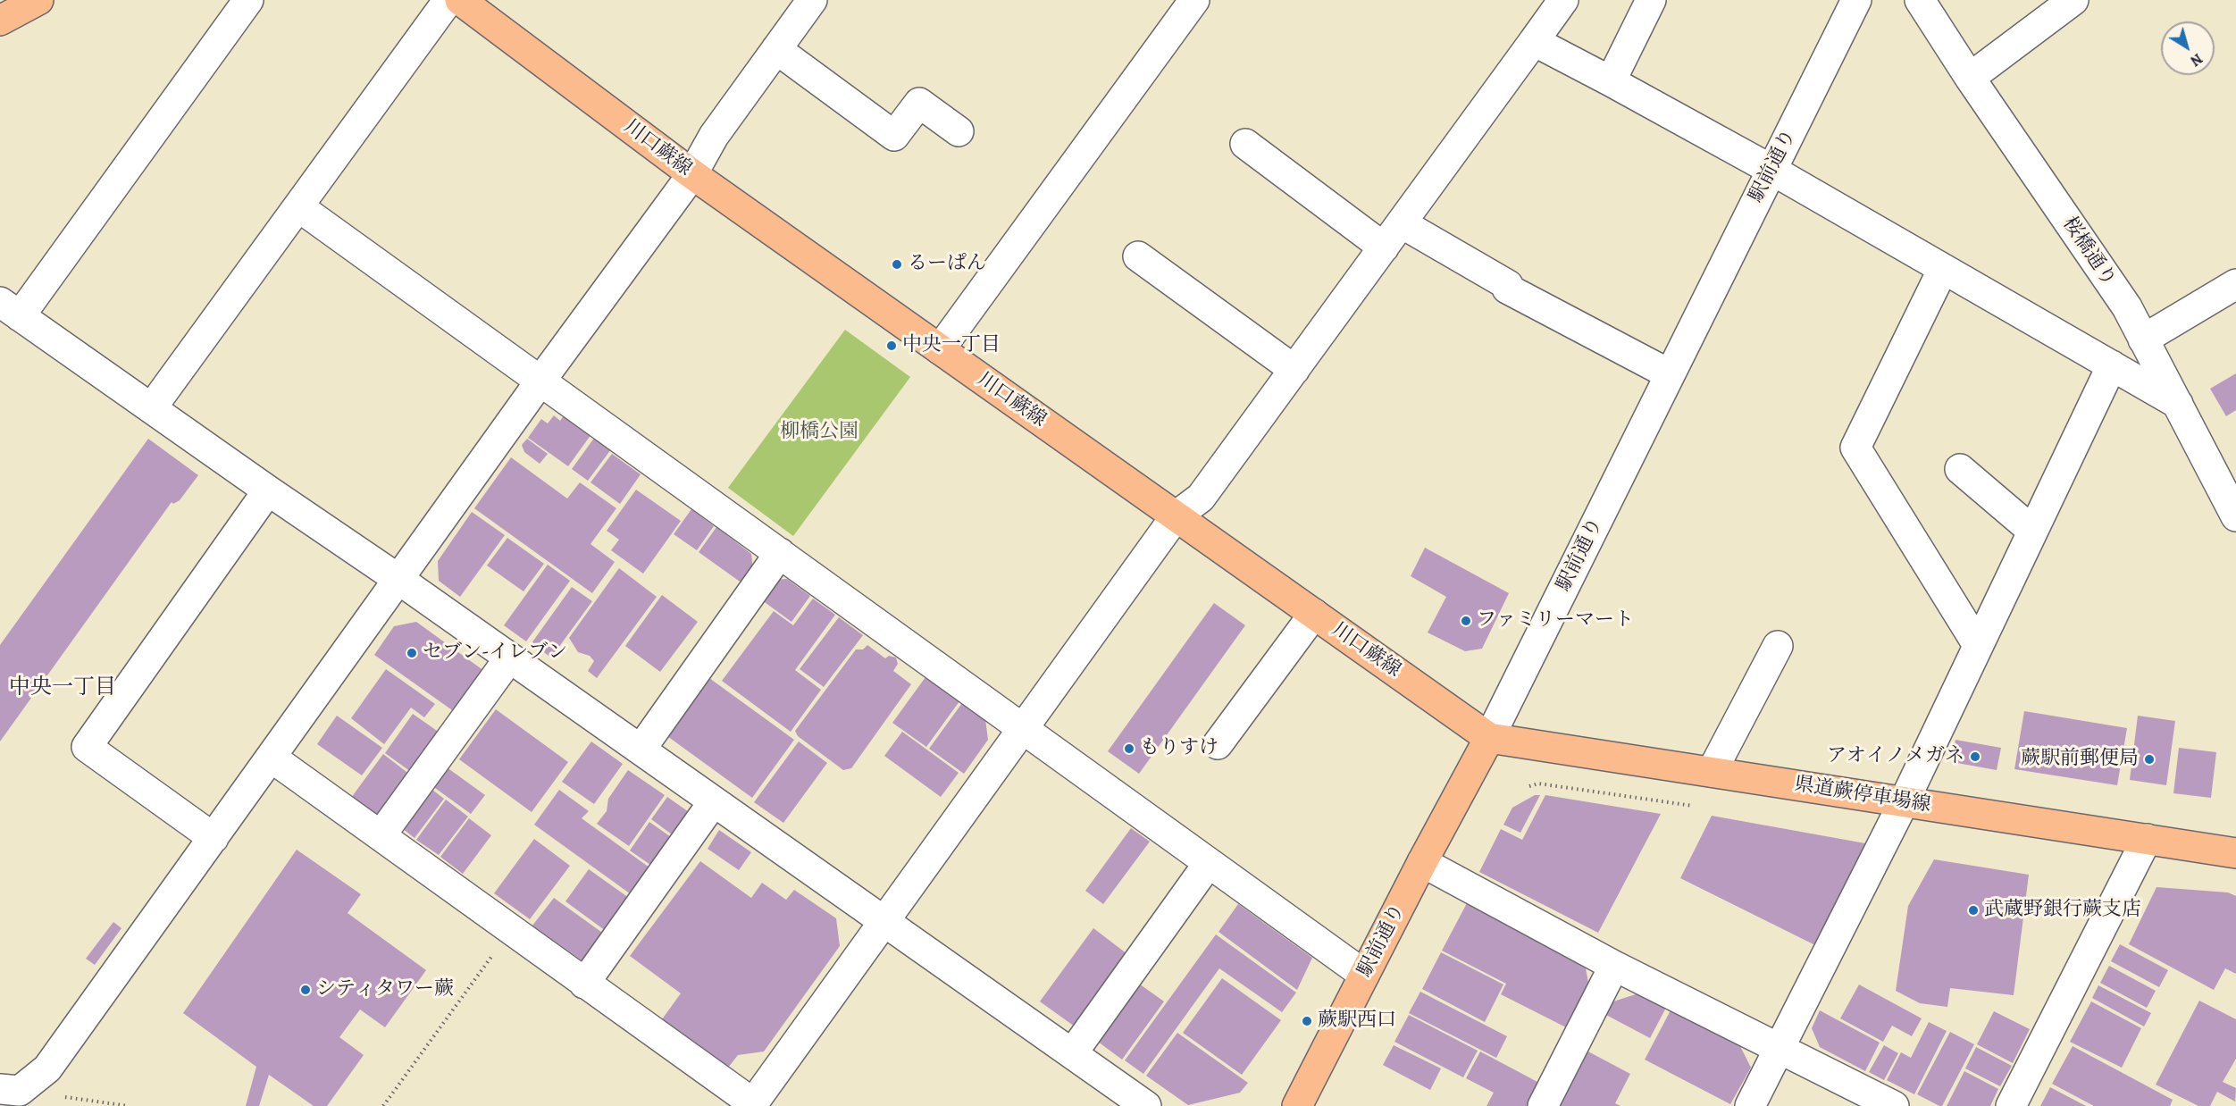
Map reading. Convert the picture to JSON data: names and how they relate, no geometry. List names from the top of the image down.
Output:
{
  "streets": {
    "main road": ["川口蕨線", "駅前通り", "県道蕨停車場線"],
    "street": ["桜橋通り"]
  },
  "crossings": [
    ["川口蕨線", "駅前通り"],
    ["川口蕨線", "県道蕨停車場線"],
    ["駅前通り", "県道蕨停車場線"]
  ],
  "districts": ["中央一丁目"],
  "parks": ["柳橋公園"],
  "places": [
    "るーぱん",
    "中央一丁目",
    "ファミリーマート",
    "セブン-イレブン",
    "もりすけ",
    "アオイノメガネ",
    "蕨駅前郵便局",
    "武蔵野銀行蕨支店",
    "シティタワー蕨",
    "蕨駅西口"
  ],
  "north": "bottom right"
}
